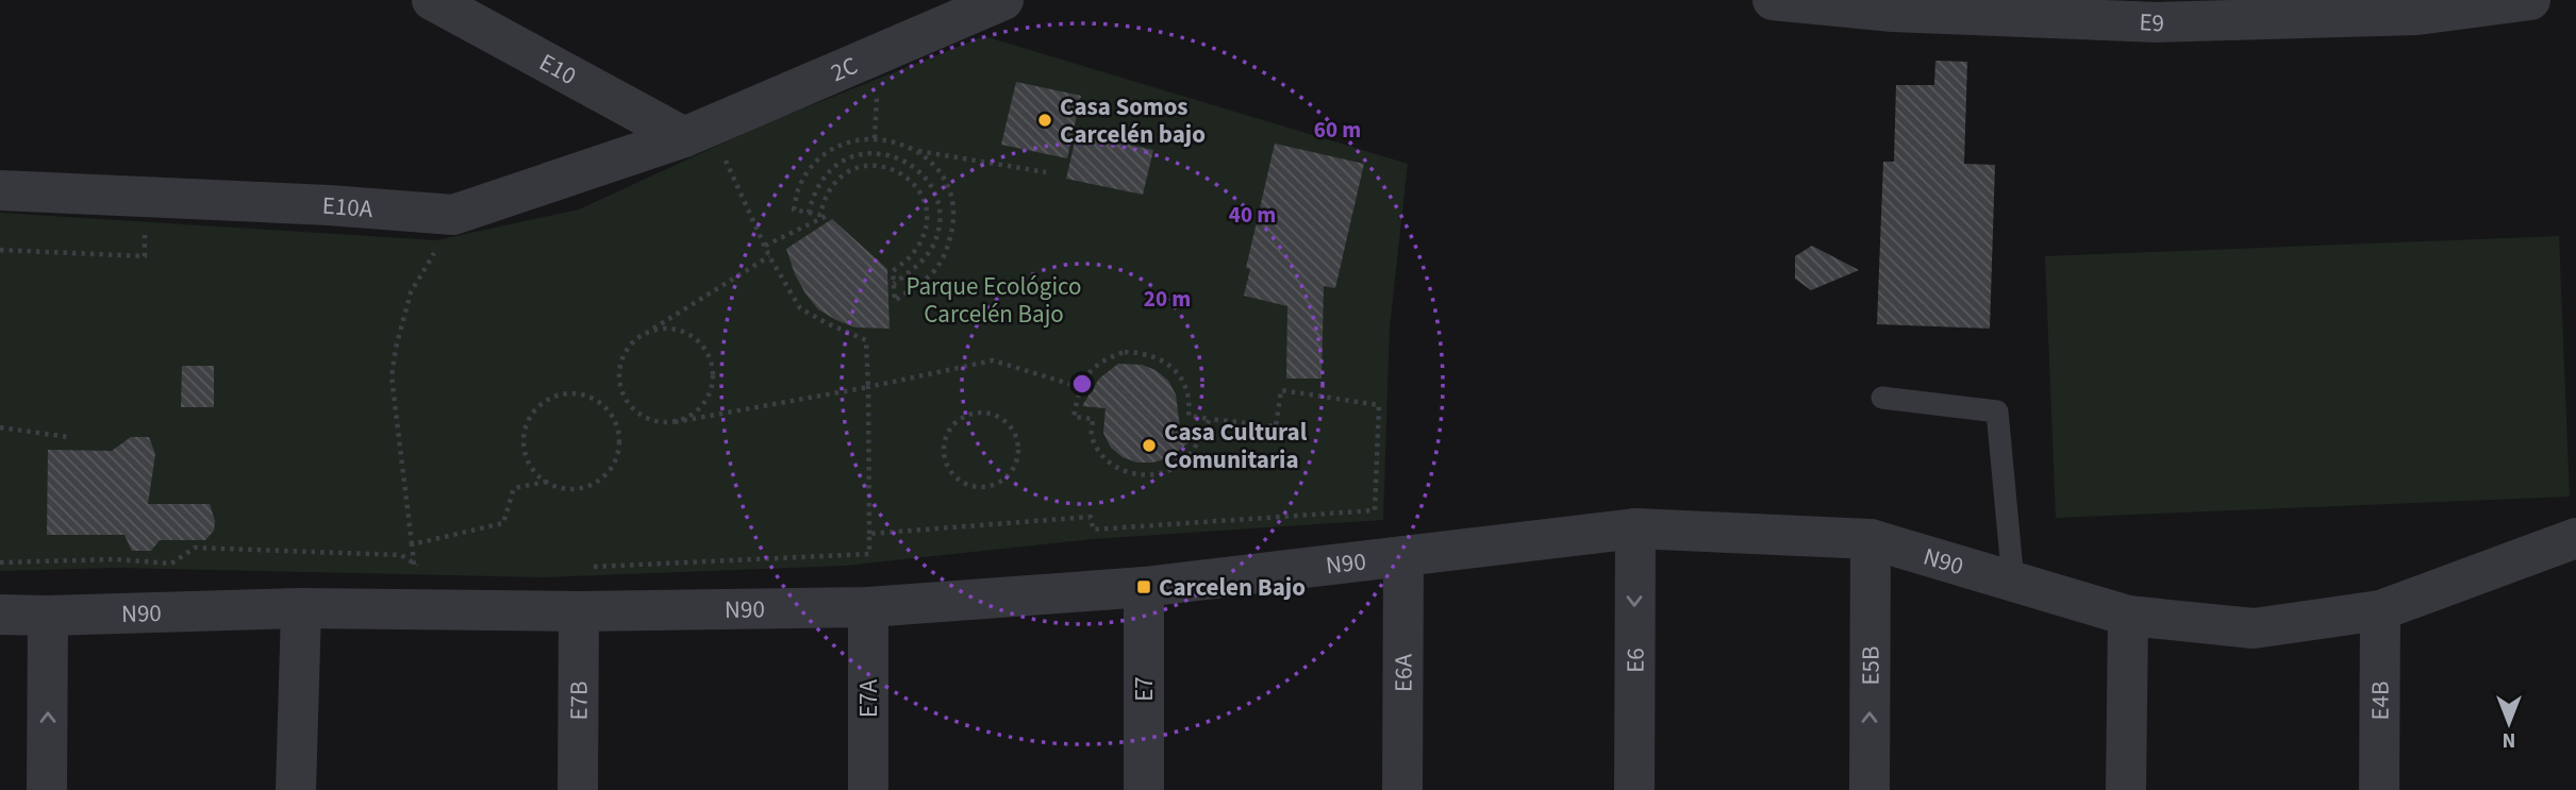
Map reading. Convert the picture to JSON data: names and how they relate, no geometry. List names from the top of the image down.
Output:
{
  "streets": {
    "street": [
      "E9",
      "E10",
      "2C",
      "E10A",
      "N90",
      "E6",
      "E5B",
      "E6A",
      "E7",
      "E7A",
      "E4B",
      "E7B"
    ]
  },
  "crossings": [
    ["E10", "2C"],
    ["E10", "E10A"],
    ["2C", "E10A"],
    ["N90", "E6"],
    ["N90", "E5B"],
    ["N90", "E6A"],
    ["N90", "E7"],
    ["N90", "E7A"],
    ["N90", "E4B"],
    ["N90", "E7B"]
  ],
  "one_way": ["E6"],
  "parks": ["Parque Ecológico Carcelén Bajo"],
  "places": {
    "other": ["Casa Somos Carcelén bajo", "Casa Cultural Comunitaria"],
    "transit": ["Carcelen Bajo"]
  },
  "north": "bottom",
  "rings": ["60 m", "40 m", "20 m"]
}
